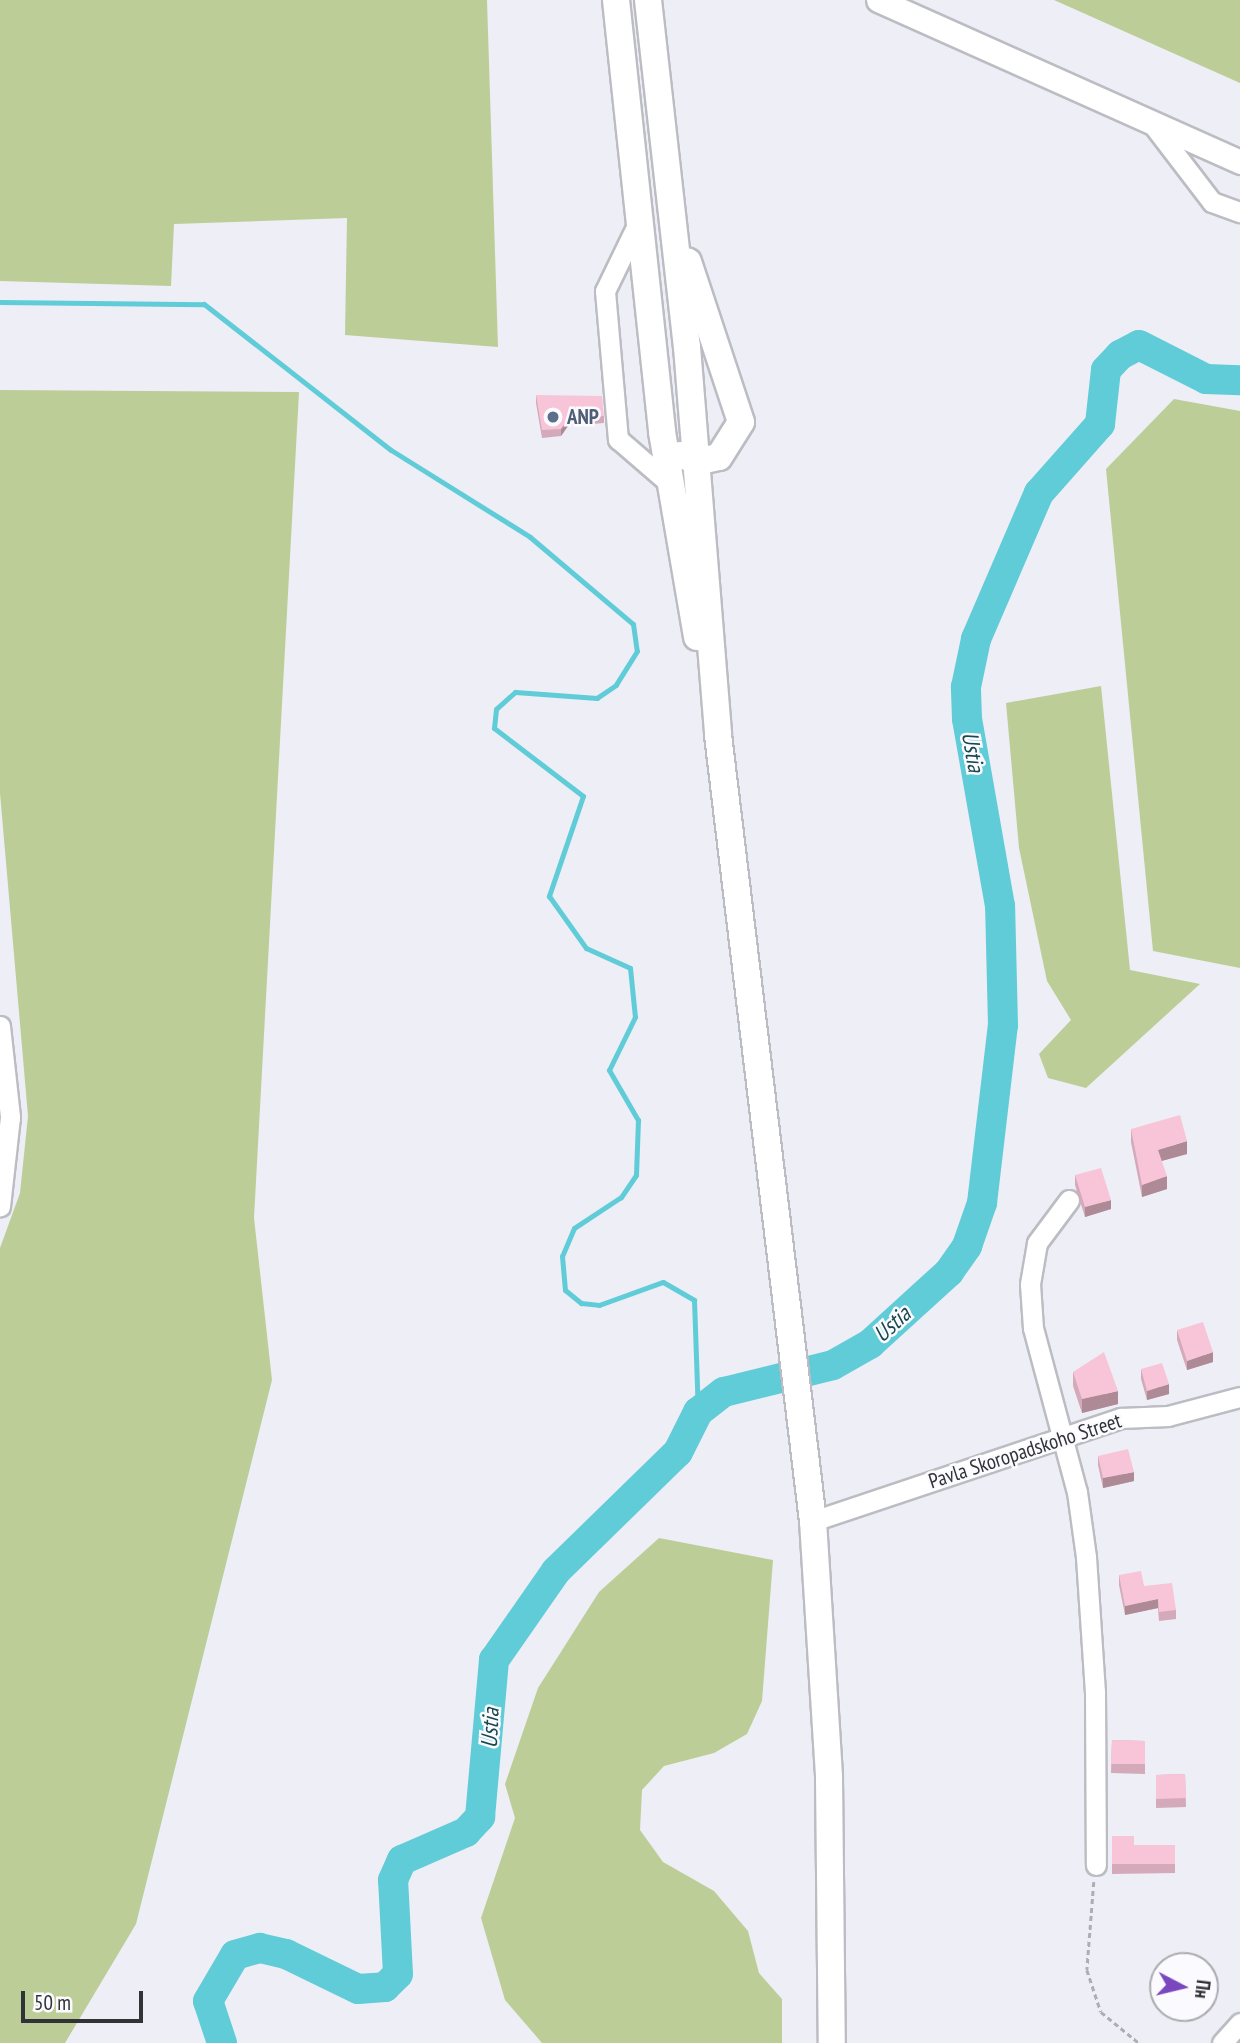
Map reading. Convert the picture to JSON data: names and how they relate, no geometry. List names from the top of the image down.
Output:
{
  "streets": {
    "street": ["Pavla Skoropadskoho Street"]
  },
  "water": ["Ustia"],
  "places": ["ANP"],
  "scale_bar": "50 m",
  "north": "right"
}
